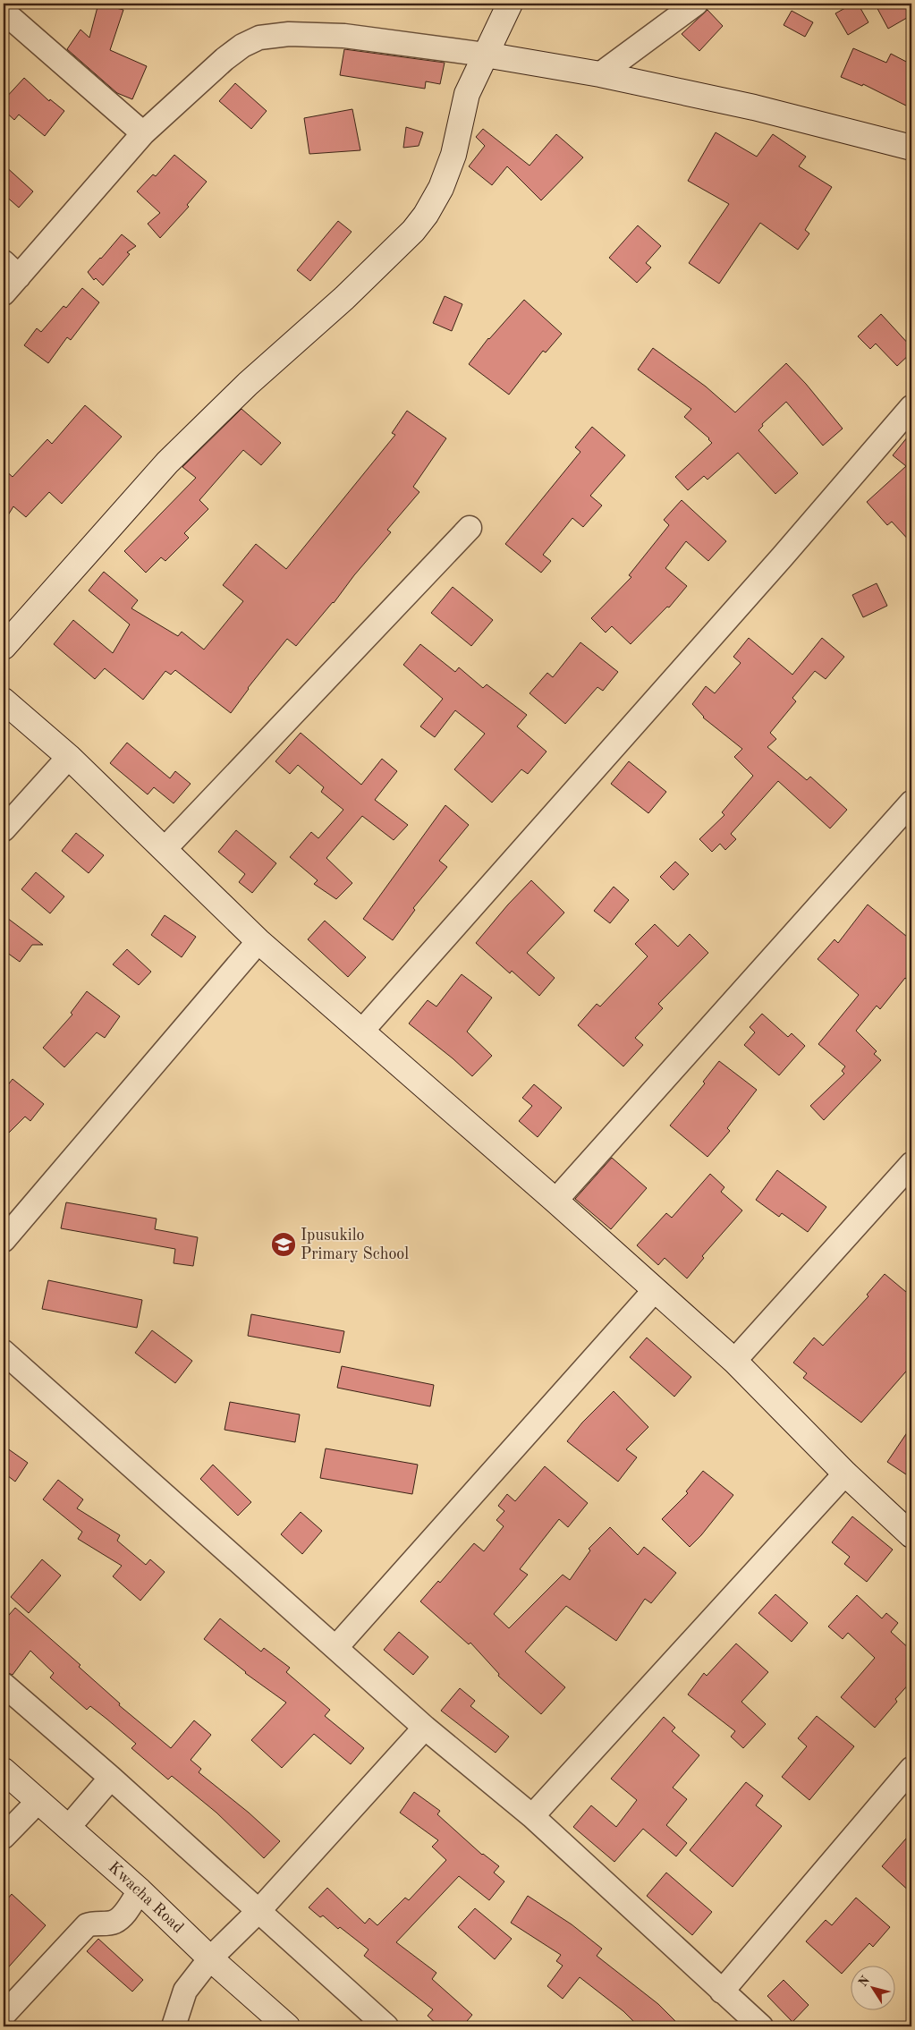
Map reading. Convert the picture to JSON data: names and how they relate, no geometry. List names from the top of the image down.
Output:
{
  "streets": {
    "street": ["Kwacha Road"]
  },
  "places": {
    "school or university": ["Ipusukilo Primary School"]
  },
  "north": "top left"
}
